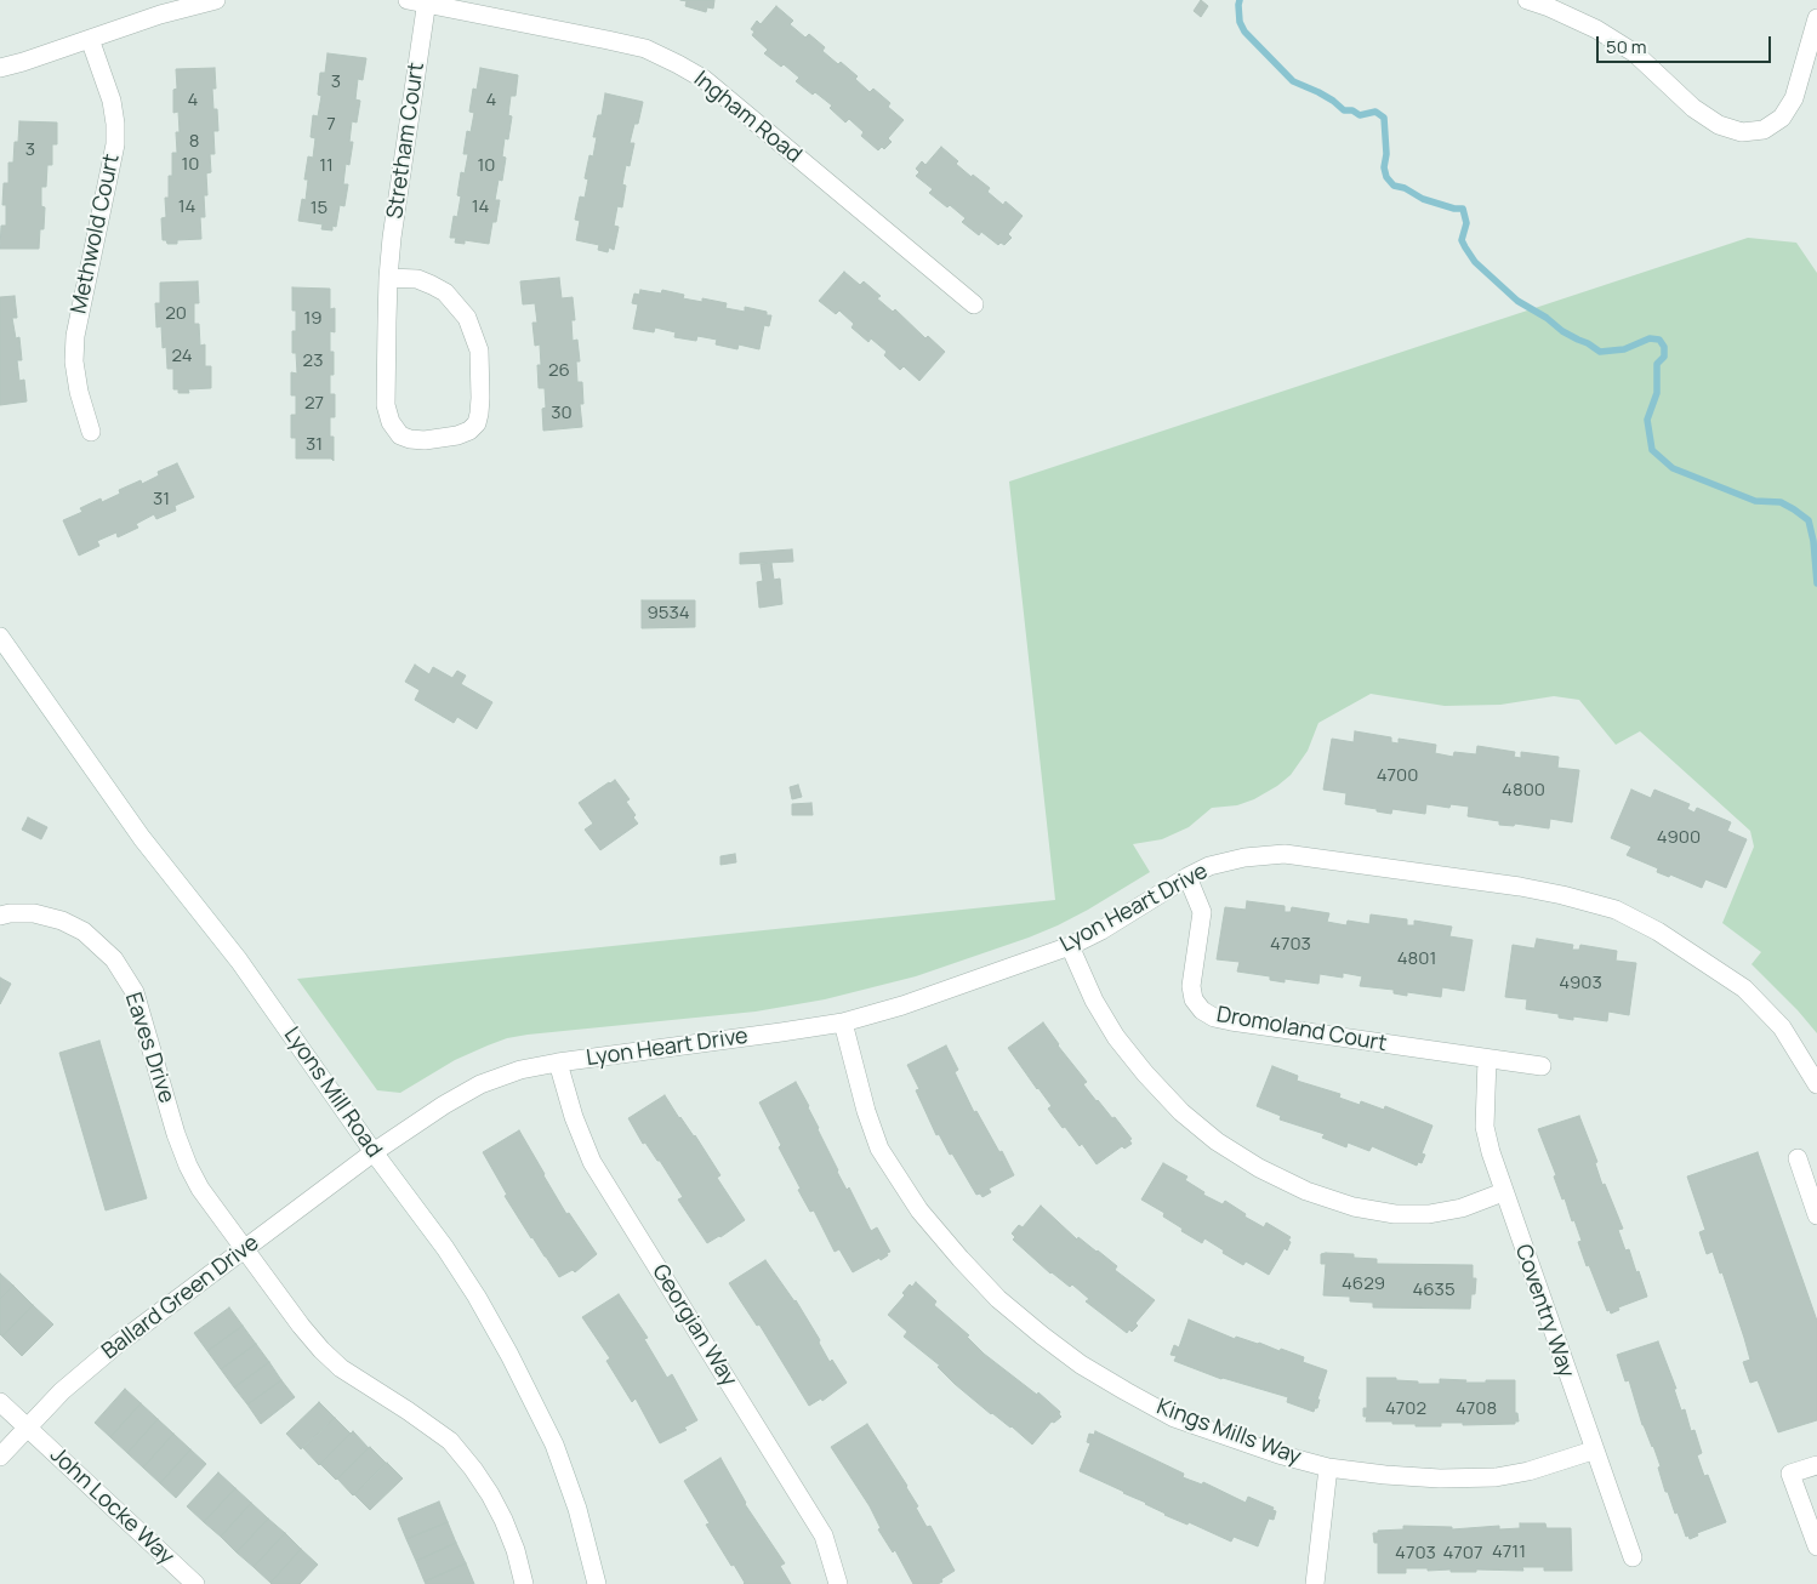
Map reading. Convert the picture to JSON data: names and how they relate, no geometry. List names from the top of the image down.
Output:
{
  "streets": {
    "street": [
      "Ingham Road",
      "Stretham Court",
      "Methwold Court",
      "Lyon Heart Drive",
      "Dromoland Court",
      "Eaves Drive",
      "Lyons Mill Road",
      "Ballard Green Drive",
      "Coventry Way",
      "Georgian Way",
      "Kings Mills Way",
      "John Locke Way"
    ]
  },
  "crossings": [
    ["Ingham Road", "Stretham Court"],
    ["Lyon Heart Drive", "Dromoland Court"],
    ["Lyon Heart Drive", "Lyons Mill Road"],
    ["Lyon Heart Drive", "Ballard Green Drive"],
    ["Lyon Heart Drive", "Georgian Way"],
    ["Lyon Heart Drive", "Kings Mills Way"],
    ["Dromoland Court", "Coventry Way"],
    ["Eaves Drive", "Ballard Green Drive"],
    ["Lyons Mill Road", "Ballard Green Drive"],
    ["Ballard Green Drive", "John Locke Way"],
    ["Coventry Way", "Kings Mills Way"]
  ],
  "house_numbers": [
    "3",
    "4",
    "4",
    "7",
    "8",
    "3",
    "10",
    "11",
    "10",
    "14",
    "14",
    "15",
    "20",
    "19",
    "24",
    "23",
    "26",
    "27",
    "30",
    "31",
    "31",
    "9534",
    "4700",
    "4800",
    "4900",
    "4703",
    "4801",
    "4903",
    "4629",
    "4635",
    "4702",
    "4708",
    "4711",
    "4703",
    "4707"
  ],
  "scale_bar": "50 m"
}
